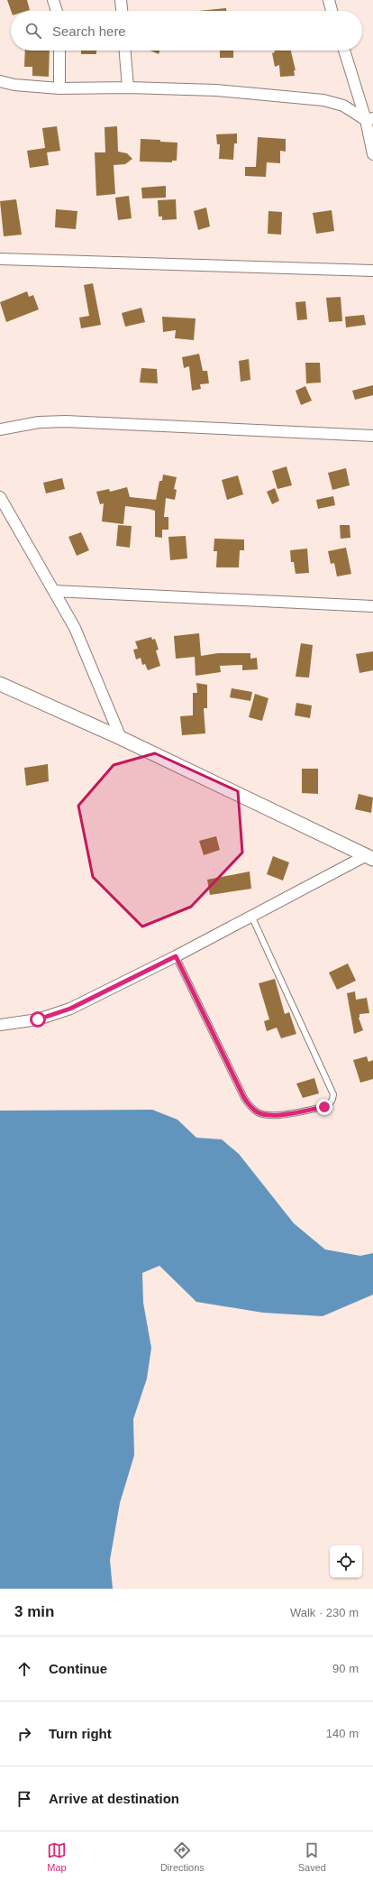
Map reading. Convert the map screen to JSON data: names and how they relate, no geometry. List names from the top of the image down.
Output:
{
  "page": {
    "search": "Search here",
    "heading": ["3 min", "Walk · 230 m"],
    "list": [
      ["Continue", "90 m"],
      ["Turn right", "140 m"],
      "Arrive at destination"
    ],
    "nav": ["Map", "Directions", "Saved"]
  }
}
